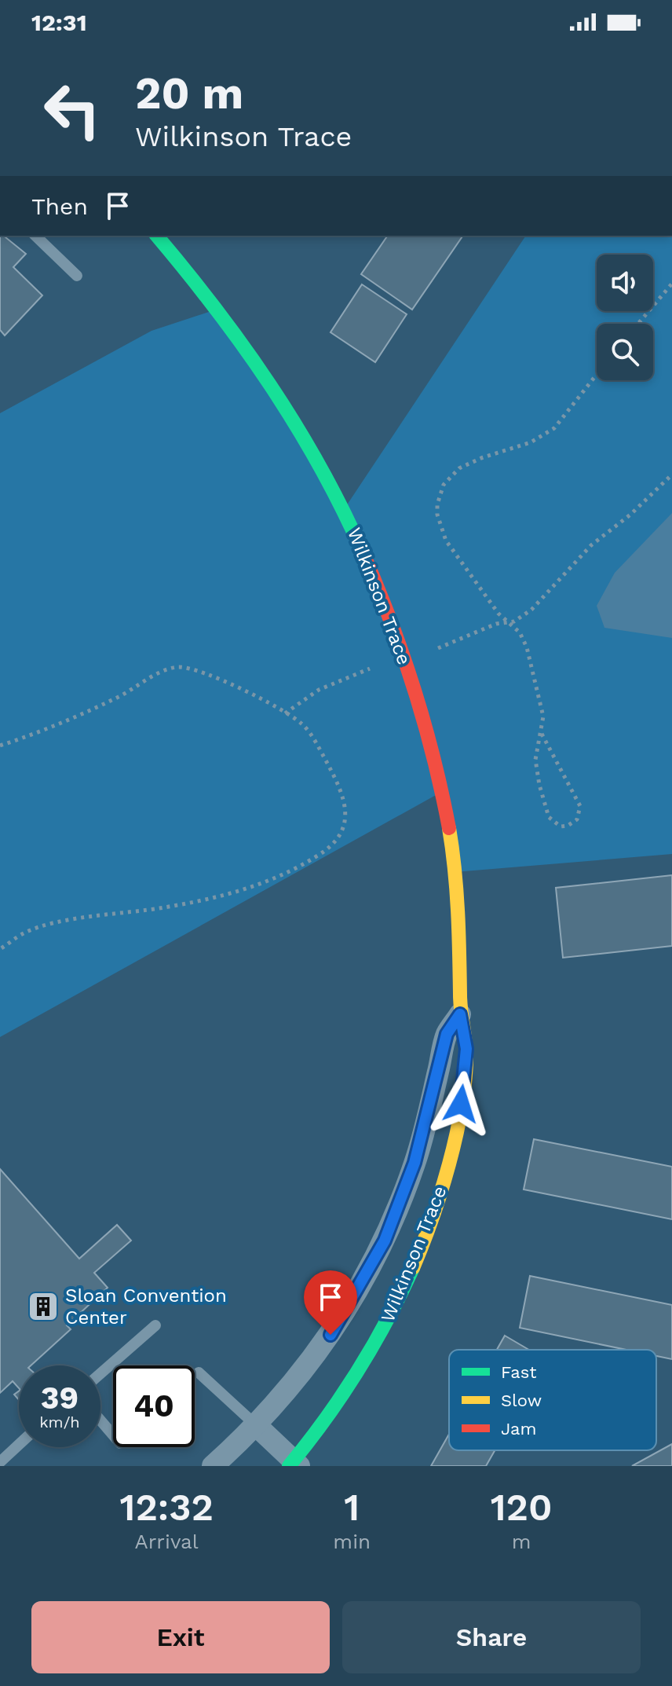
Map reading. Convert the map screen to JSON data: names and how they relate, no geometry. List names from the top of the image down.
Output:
{
  "streets": {
    "street": ["Wilkinson Trace"]
  },
  "places": {
    "building": ["Sloan Convention Center"]
  },
  "legend": ["Fast", "Slow", "Jam"],
  "page": {
    "status": "12:31",
    "turn": ["20 m", "Wilkinson Trace"],
    "then": "Then",
    "speed": "39 km/h",
    "limit": "40",
    "eta": [
      "12:32",
      "Arrival",
      "1",
      "min",
      "120",
      "m"
    ],
    "buttons": ["Exit", "Share"]
  }
}
